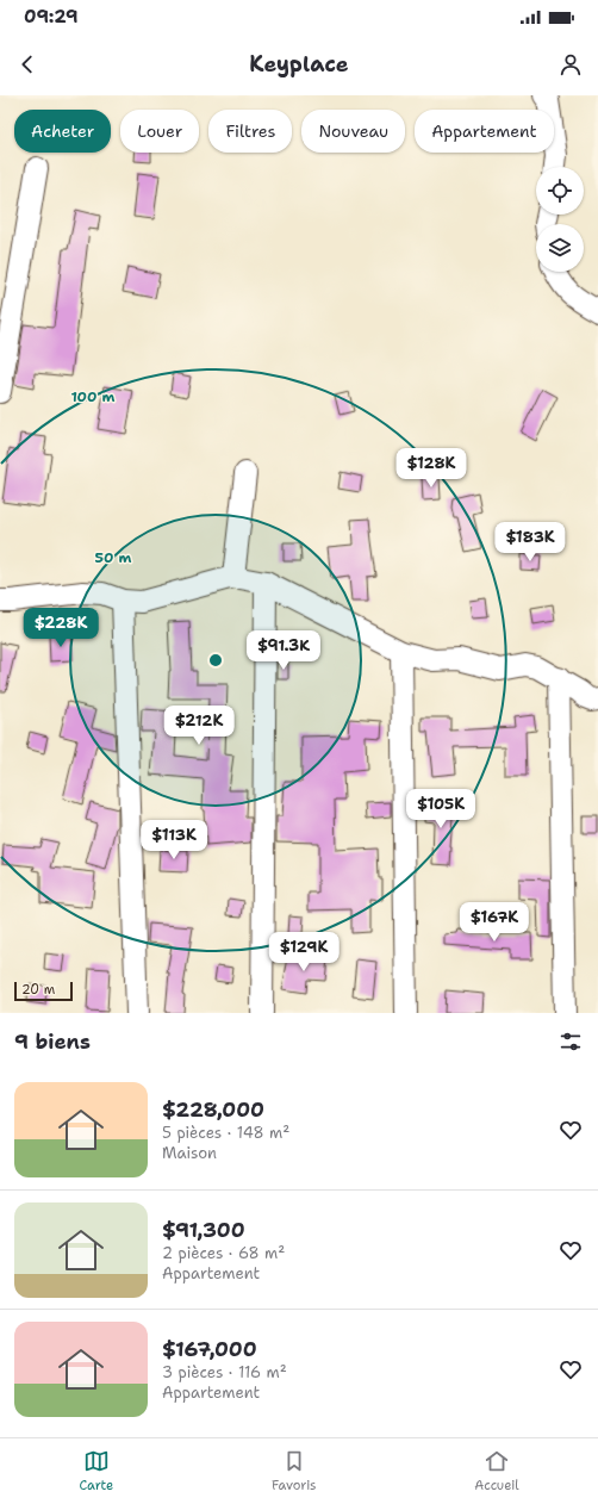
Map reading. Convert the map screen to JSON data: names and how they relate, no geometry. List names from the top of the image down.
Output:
{
  "scale_bar": "20 m",
  "page": {
    "status": "09:29",
    "header": "Keyplace",
    "chip": [
      "Acheter",
      "Louer",
      "Filtres",
      "Nouveau",
      "Appartement"
    ],
    "price": [
      "$128K",
      "$183K",
      "$228K",
      "$91.3K",
      "$212K",
      "$105K",
      "$113K",
      "$167K",
      "$129K"
    ],
    "scale": "20 m",
    "heading": "9 biens",
    "list": [
      {
        "name": "$228,000",
        "note": "5 pièces · 148 m² · Maison"
      },
      {
        "name": "$91,300",
        "note": "2 pièces · 68 m² · Appartement"
      },
      {
        "name": "$167,000",
        "note": "3 pièces · 116 m² · Appartement"
      }
    ],
    "tabs": ["Carte", "Favoris", "Accueil"]
  },
  "rings": ["100 m", "50 m"]
}
